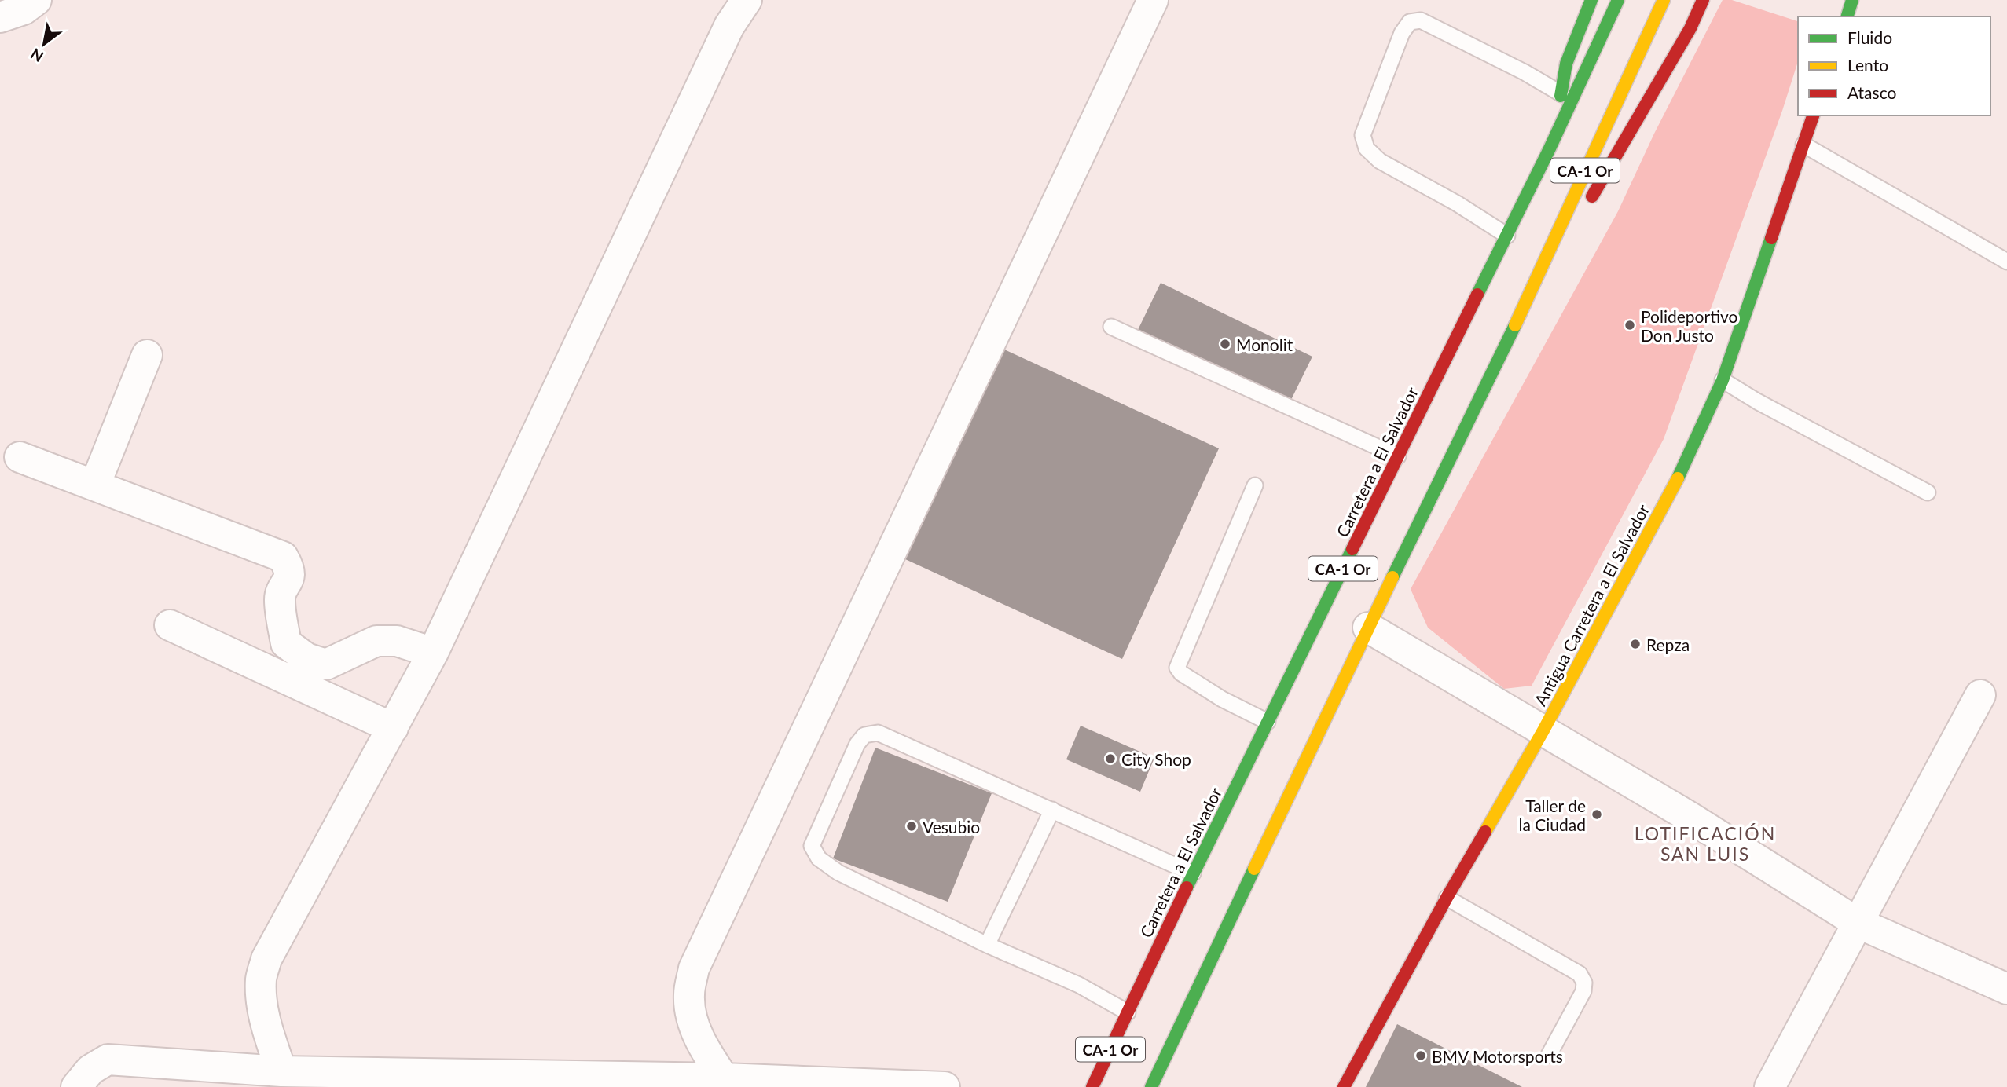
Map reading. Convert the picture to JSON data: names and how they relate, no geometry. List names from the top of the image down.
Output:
{
  "streets": {
    "main road": ["CA-1 Or", "Carretera a El Salvador", "Antigua Carretera a El Salvador"]
  },
  "districts": ["LOTIFICACIÓN SAN LUIS"],
  "places": [
    "Polideportivo Don Justo",
    "Monolit",
    "Repza",
    "City Shop",
    "Taller de la Ciudad",
    "Vesubio",
    "BMV Motorsports"
  ],
  "legend": ["Fluido", "Lento", "Atasco"],
  "north": "bottom left"
}
